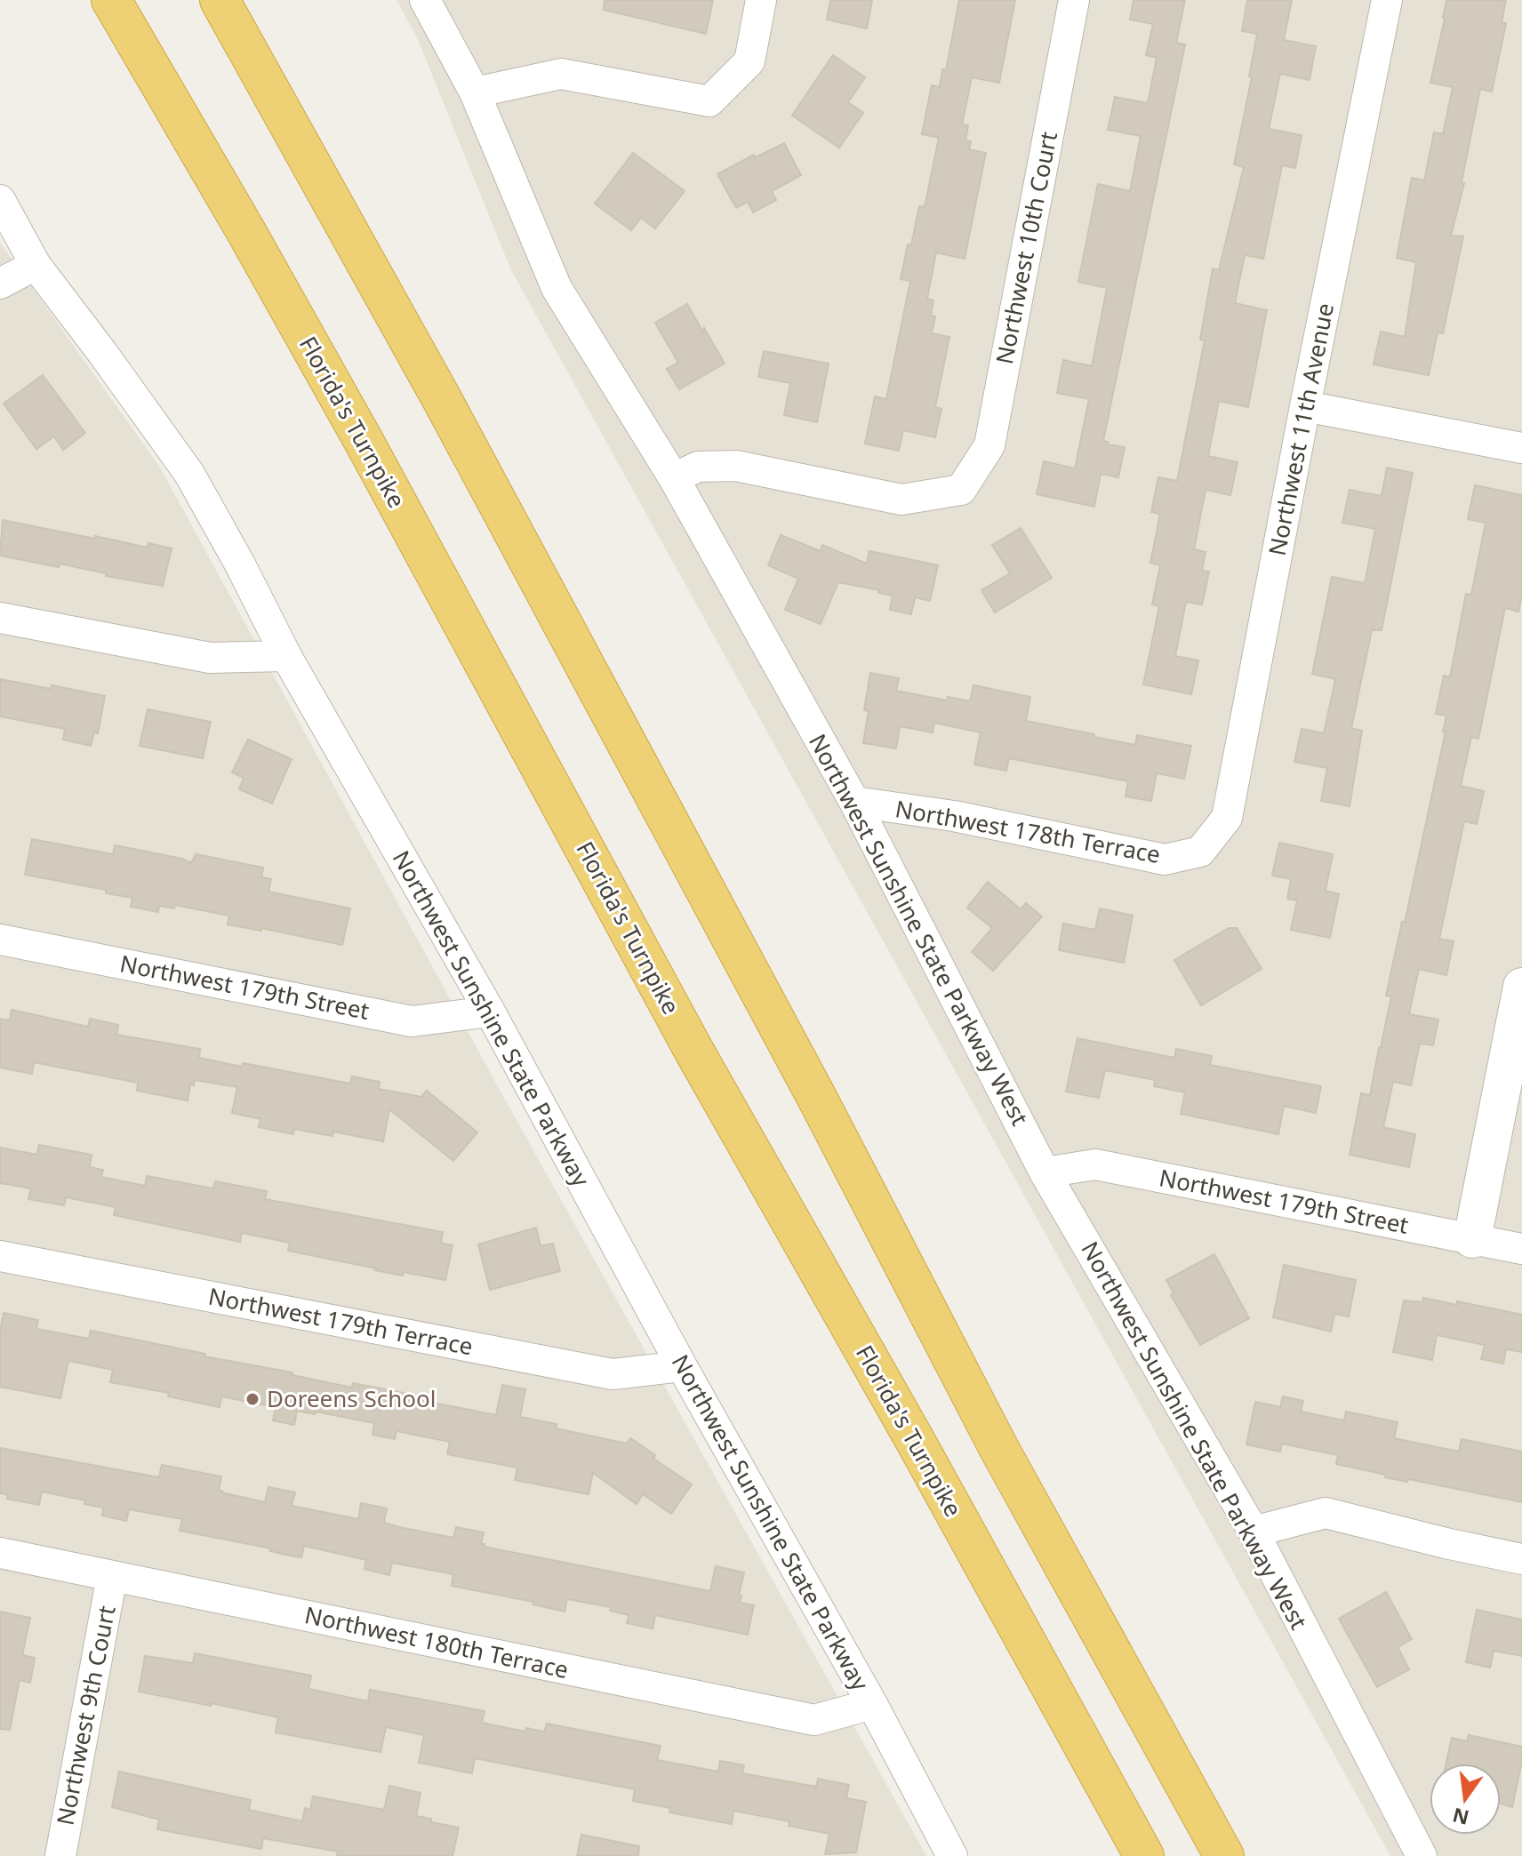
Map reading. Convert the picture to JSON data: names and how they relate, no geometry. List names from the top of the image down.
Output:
{
  "streets": {
    "highway": ["Florida's Turnpike"],
    "street": [
      "Northwest 10th Court",
      "Northwest 11th Avenue",
      "Northwest 178th Terrace",
      "Northwest Sunshine State Parkway West",
      "Northwest 179th Street",
      "Northwest Sunshine State Parkway",
      "Northwest 179th Terrace",
      "Northwest 180th Terrace",
      "Northwest 9th Court"
    ]
  },
  "crossings": [
    ["Northwest 10th Court", "Northwest Sunshine State Parkway West"],
    ["Northwest 11th Avenue", "Northwest 178th Terrace"],
    ["Northwest 178th Terrace", "Northwest Sunshine State Parkway West"],
    ["Northwest Sunshine State Parkway West", "Northwest 179th Street"],
    ["Northwest 179th Street", "Northwest Sunshine State Parkway"],
    ["Northwest Sunshine State Parkway", "Northwest 179th Terrace"],
    ["Northwest Sunshine State Parkway", "Northwest 180th Terrace"],
    ["Northwest 180th Terrace", "Northwest 9th Court"]
  ],
  "places": ["Doreens School"],
  "north": "bottom"
}
